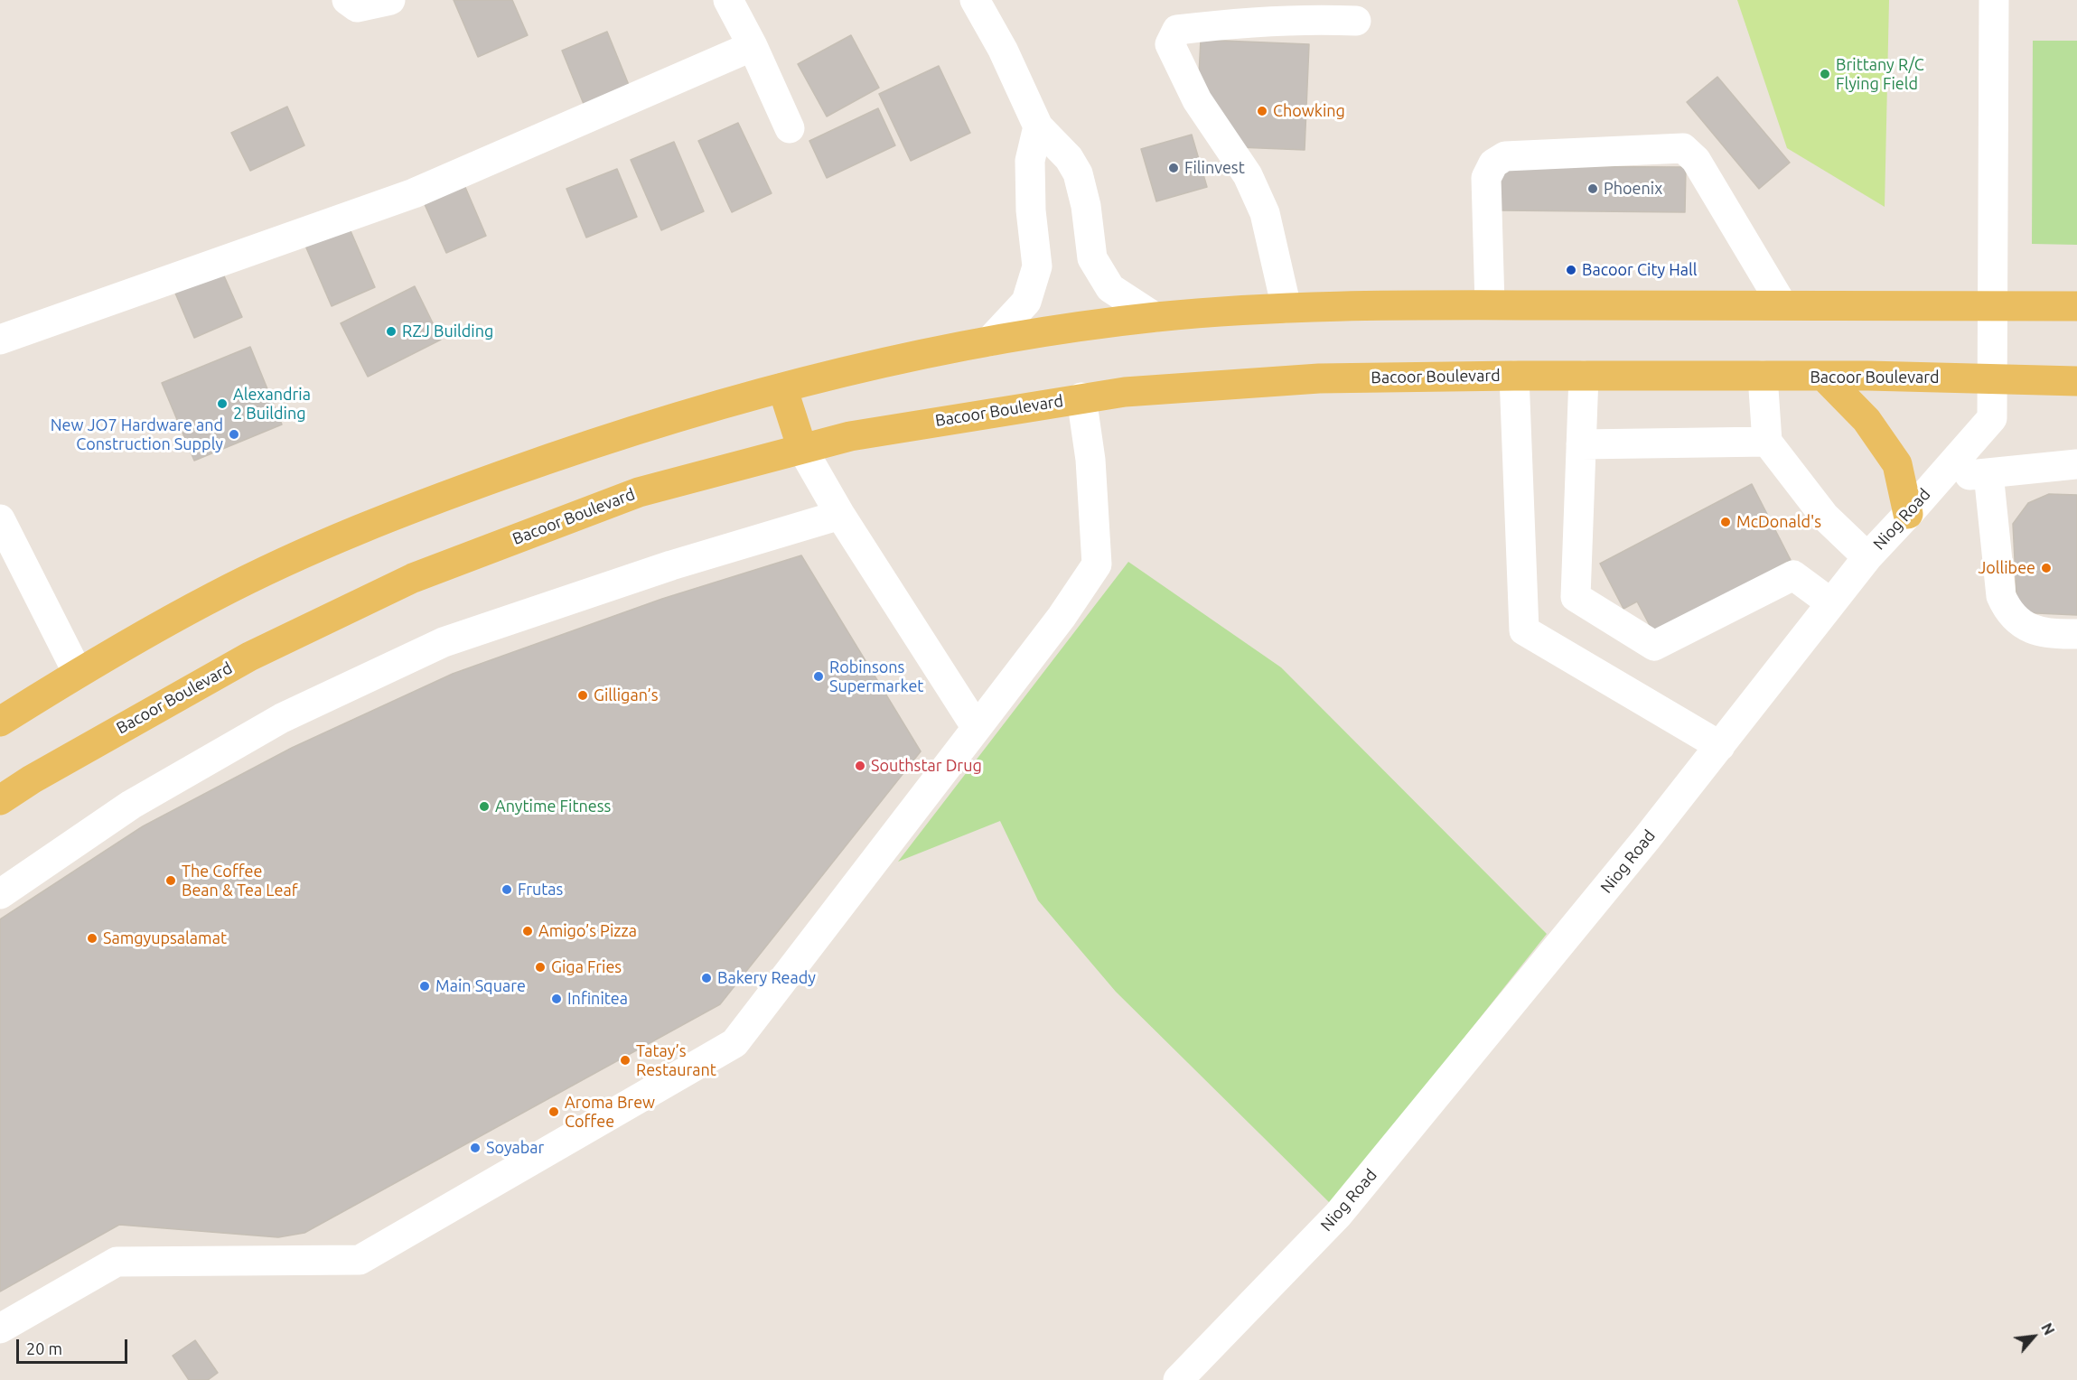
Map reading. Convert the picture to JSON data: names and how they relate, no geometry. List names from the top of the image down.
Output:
{
  "streets": {
    "main road": ["Bacoor Boulevard"],
    "street": ["Niog Road"]
  },
  "crossings": [
    ["Bacoor Boulevard", "Niog Road"]
  ],
  "places": [
    "Brittany R/C Flying Field",
    "Chowking",
    "Filinvest",
    "Phoenix",
    "Bacoor City Hall",
    "RZJ Building",
    "Alexandria 2 Building",
    "New JO7 Hardware and Construction Supply",
    "McDonald's",
    "Jollibee",
    "Robinsons Supermarket",
    "Gilligan’s",
    "Southstar Drug",
    "Anytime Fitness",
    "The Coffee Bean & Tea Leaf",
    "Frutas",
    "Amigo’s Pizza",
    "Samgyupsalamat",
    "Giga Fries",
    "Bakery Ready",
    "Main Square",
    "Infinitea",
    "Tatay’s Restaurant",
    "Aroma Brew Coffee",
    "Soyabar"
  ],
  "scale_bar": "20 m",
  "north": "top right"
}
